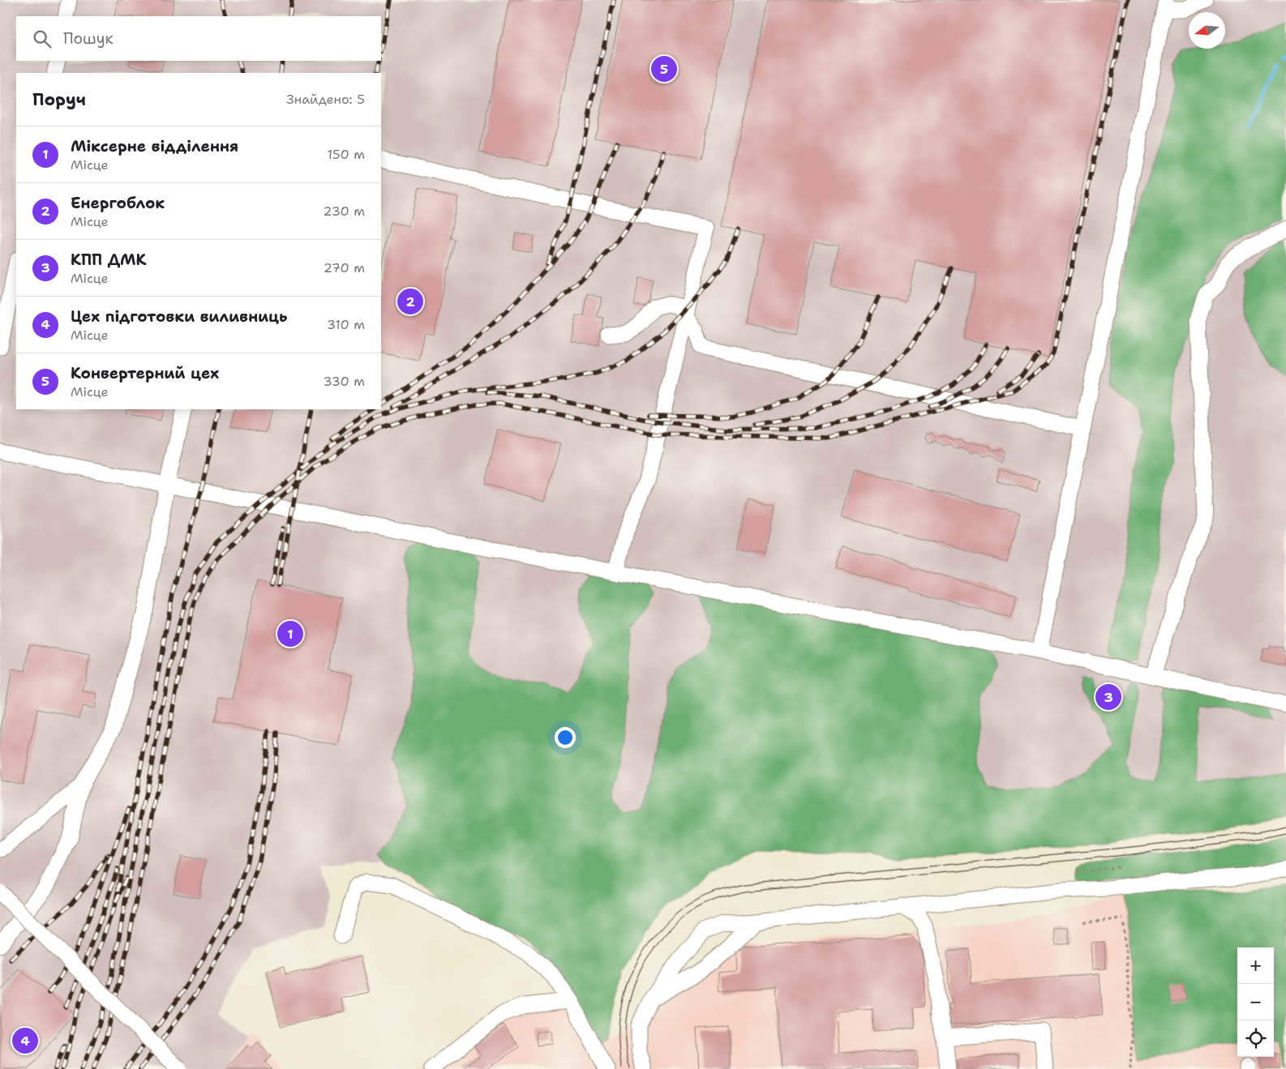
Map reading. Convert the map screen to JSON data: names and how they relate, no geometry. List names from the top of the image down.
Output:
{
  "north": "left",
  "page": {
    "search": "Пошук",
    "pins": [
      "5",
      "2",
      "1",
      "3",
      "4"
    ],
    "heading": ["Поруч", "Знайдено: 5"],
    "list": [
      {
        "mark": "1",
        "name": "Міксерне відділення",
        "note": "Місце",
        "value": "150 m"
      },
      {
        "mark": "2",
        "name": "Енергоблок",
        "note": "Місце",
        "value": "230 m"
      },
      {
        "mark": "3",
        "name": "КПП ДМК",
        "note": "Місце",
        "value": "270 m"
      },
      {
        "mark": "4",
        "name": "Цех підготовки виливниць",
        "note": "Місце",
        "value": "310 m"
      },
      {
        "mark": "5",
        "name": "Конвертерний цех",
        "note": "Місце",
        "value": "330 m"
      }
    ],
    "map_buttons": ["+", "−"]
  }
}
